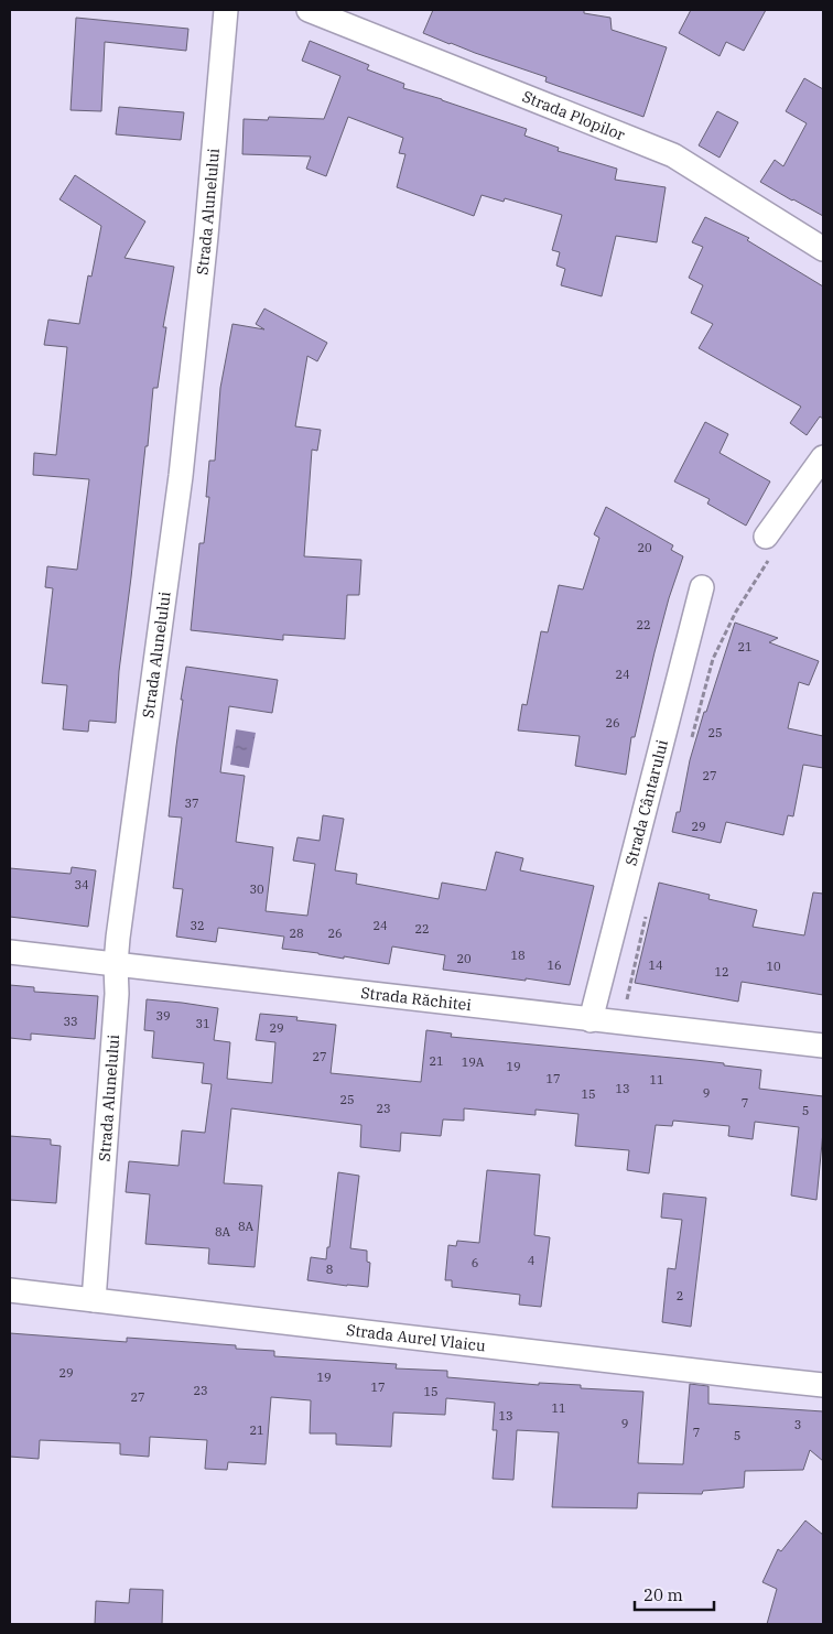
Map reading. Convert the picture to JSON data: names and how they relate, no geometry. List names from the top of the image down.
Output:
{
  "streets": {
    "street": [
      "Strada Plopilor",
      "Strada Alunelului",
      "Strada Cântarului",
      "Strada Răchitei",
      "Strada Aurel Vlaicu"
    ]
  },
  "crossings": [
    ["Strada Alunelului", "Strada Răchitei"],
    ["Strada Alunelului", "Strada Aurel Vlaicu"],
    ["Strada Cântarului", "Strada Răchitei"]
  ],
  "house_numbers": [
    "20",
    "22",
    "21",
    "24",
    "26",
    "25",
    "27",
    "37",
    "29",
    "34",
    "30",
    "32",
    "24",
    "22",
    "28",
    "26",
    "18",
    "20",
    "16",
    "14",
    "10",
    "12",
    "39",
    "33",
    "31",
    "29",
    "27",
    "21",
    "19A",
    "19",
    "17",
    "11",
    "13",
    "9",
    "15",
    "25",
    "7",
    "23",
    "5",
    "8A",
    "8A",
    "4",
    "6",
    "8",
    "2",
    "29",
    "19",
    "17",
    "23",
    "15",
    "27",
    "11",
    "13",
    "9",
    "3",
    "21",
    "7",
    "5"
  ],
  "scale_bar": "20 m"
}
